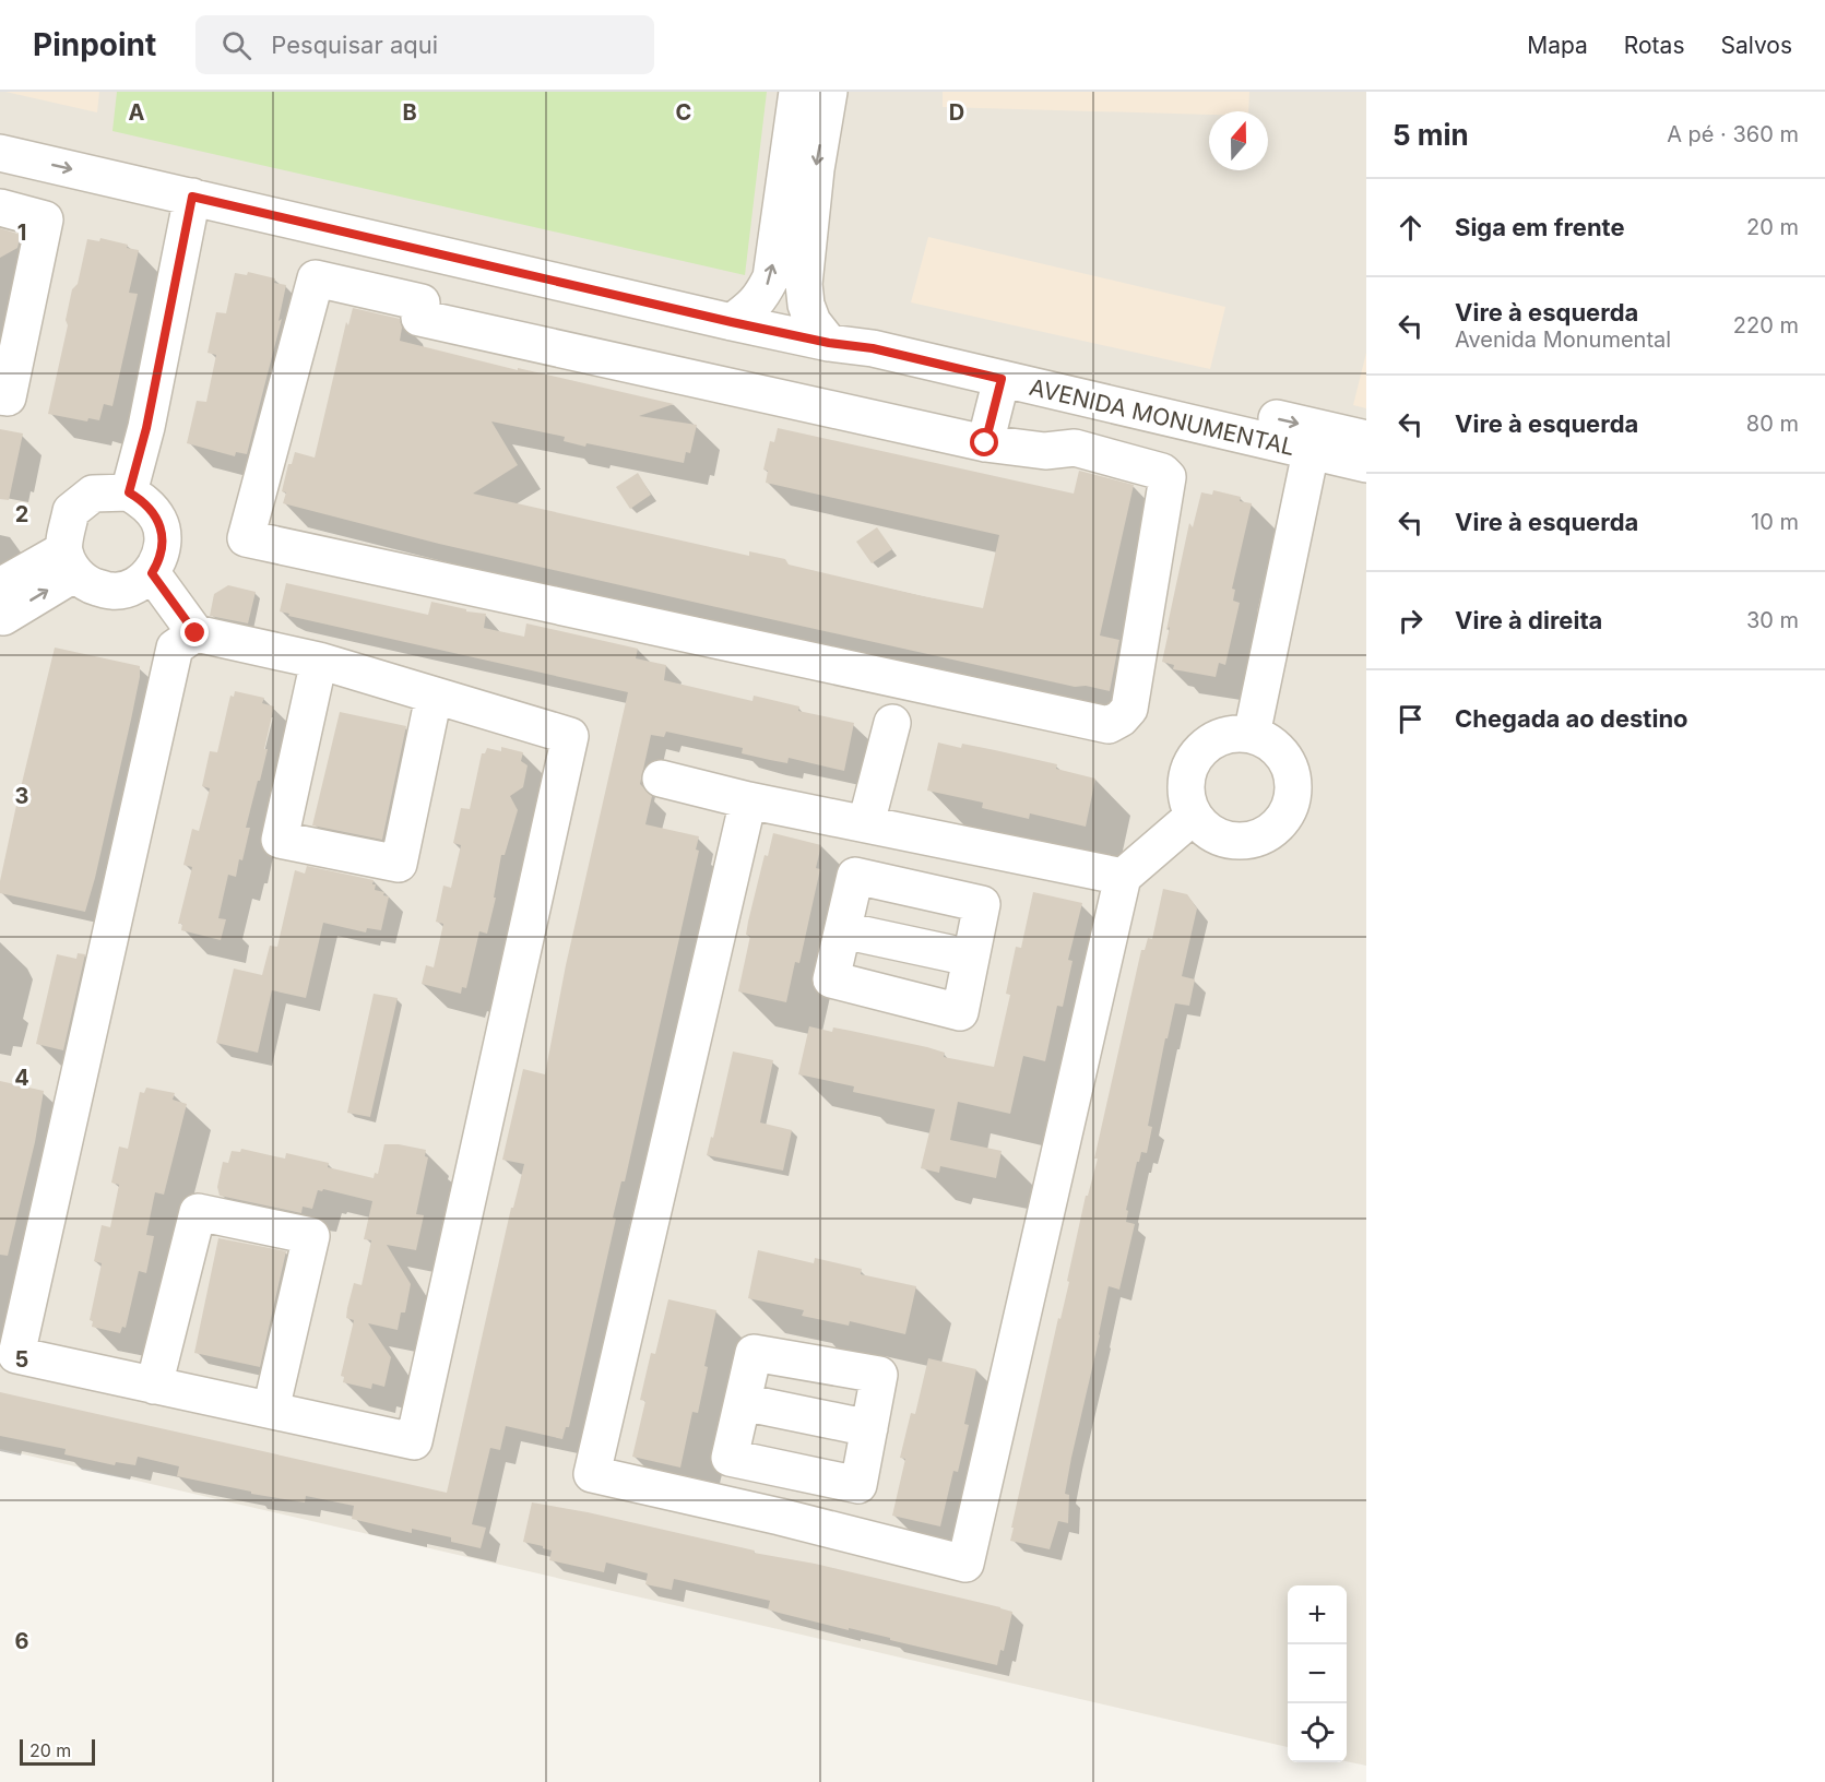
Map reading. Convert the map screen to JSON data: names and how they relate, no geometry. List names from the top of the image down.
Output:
{
  "streets": {
    "street": ["AVENIDA MONUMENTAL"]
  },
  "scale_bar": "20 m",
  "north": "top",
  "page": {
    "header": "Pinpoint",
    "search": "Pesquisar aqui",
    "nav": ["Mapa", "Rotas", "Salvos"],
    "heading": ["5 min", "A pé · 360 m"],
    "list": [
      ["Siga em frente", "20 m"],
      ["Vire à esquerda", "Avenida Monumental", "220 m"],
      ["Vire à esquerda", "80 m"],
      ["Vire à esquerda", "10 m"],
      ["Vire à direita", "30 m"],
      "Chegada ao destino"
    ],
    "map_buttons": ["+", "−"],
    "scale": "20 m"
  },
  "grid": {
    "columns": [
      "A",
      "B",
      "C",
      "D"
    ],
    "rows": [
      "1",
      "2",
      "3",
      "4",
      "5",
      "6"
    ]
  }
}
